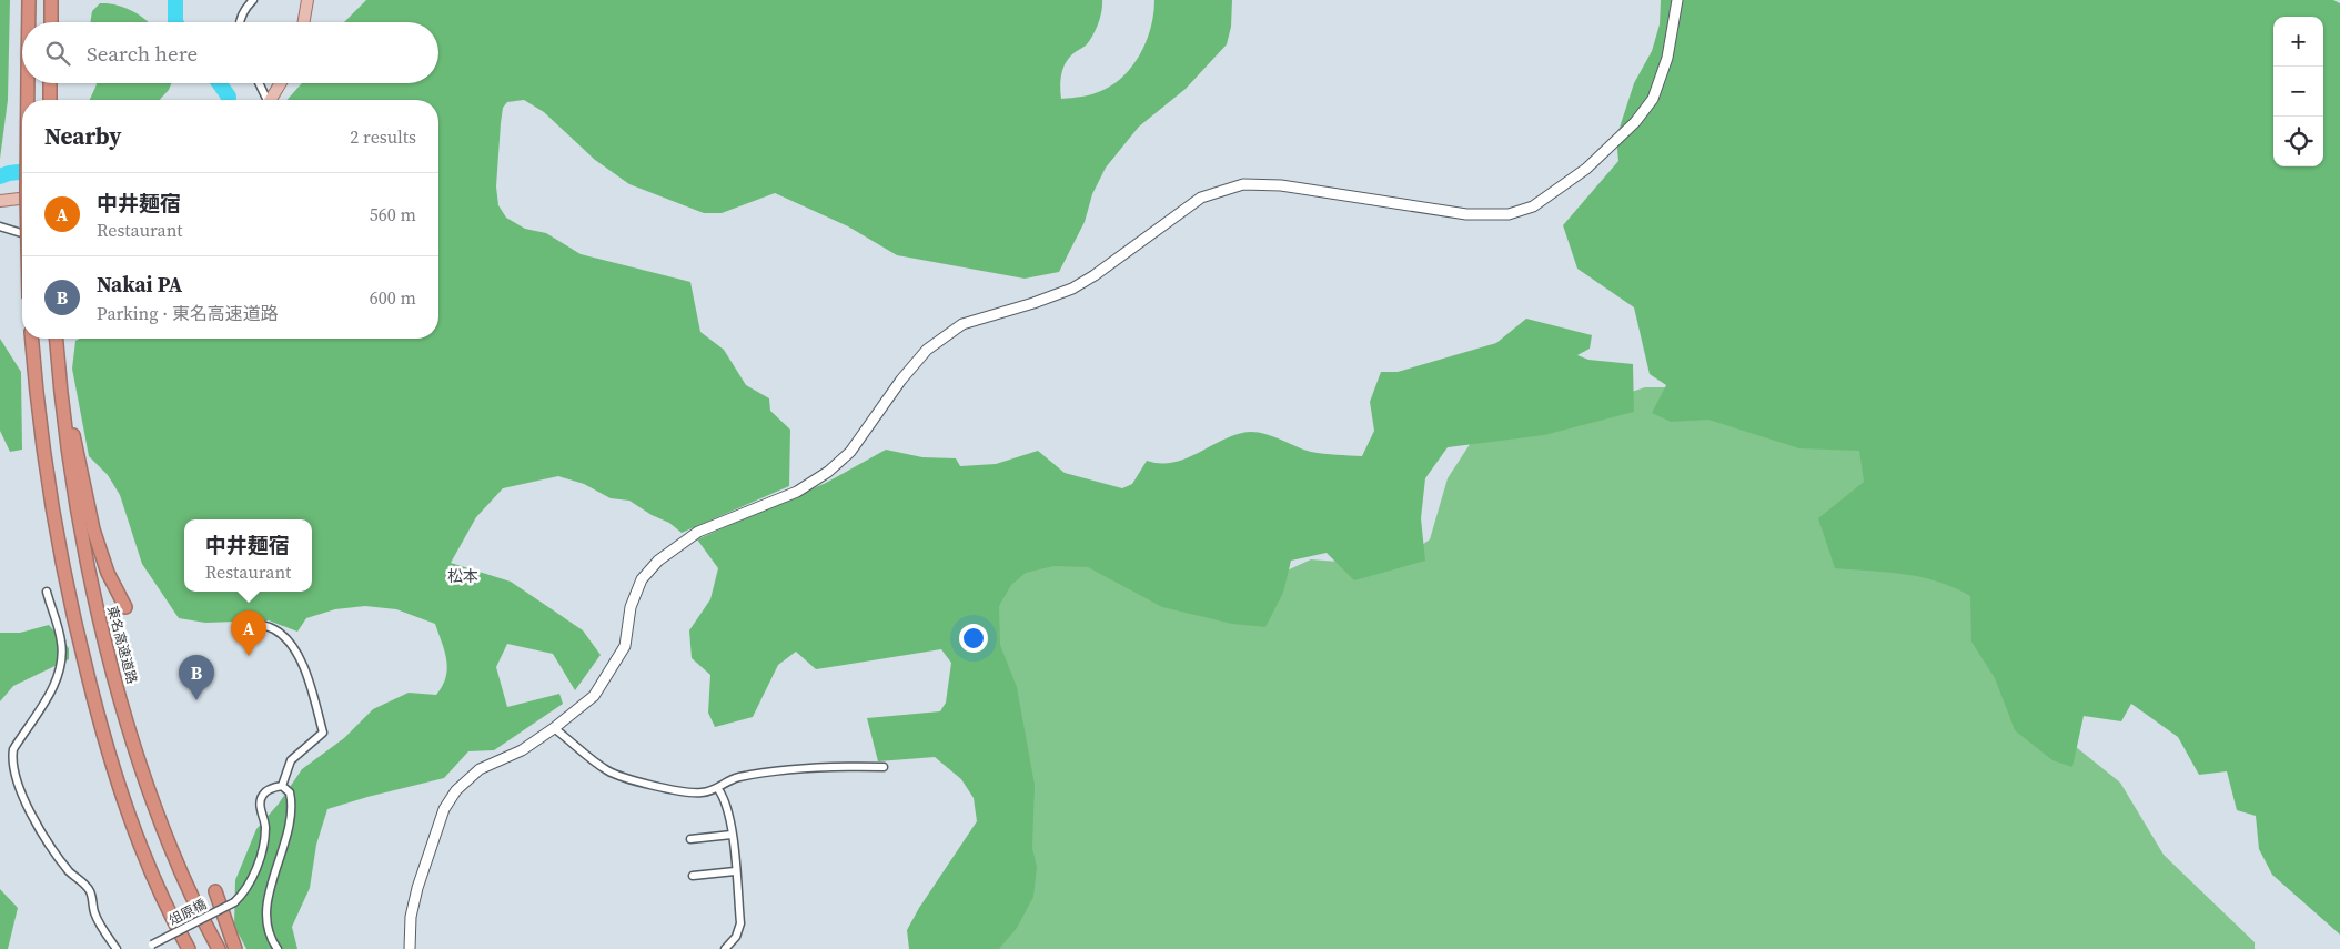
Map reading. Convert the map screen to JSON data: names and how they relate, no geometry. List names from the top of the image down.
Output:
{
  "streets": {
    "highway": ["東名高速道路"],
    "street": ["俎原橋"]
  },
  "districts": ["松本"],
  "page": {
    "map_buttons": ["+", "−"],
    "search": "Search here",
    "heading": ["Nearby", "2 results"],
    "list": [
      {
        "mark": "A",
        "name": "中井麺宿",
        "note": "Restaurant",
        "value": "560 m"
      },
      {
        "mark": "B",
        "name": "Nakai PA",
        "note": "Parking · 東名高速道路",
        "value": "600 m"
      }
    ],
    "popup": ["中井麺宿", "Restaurant"],
    "pins": ["A", "B"]
  }
}
